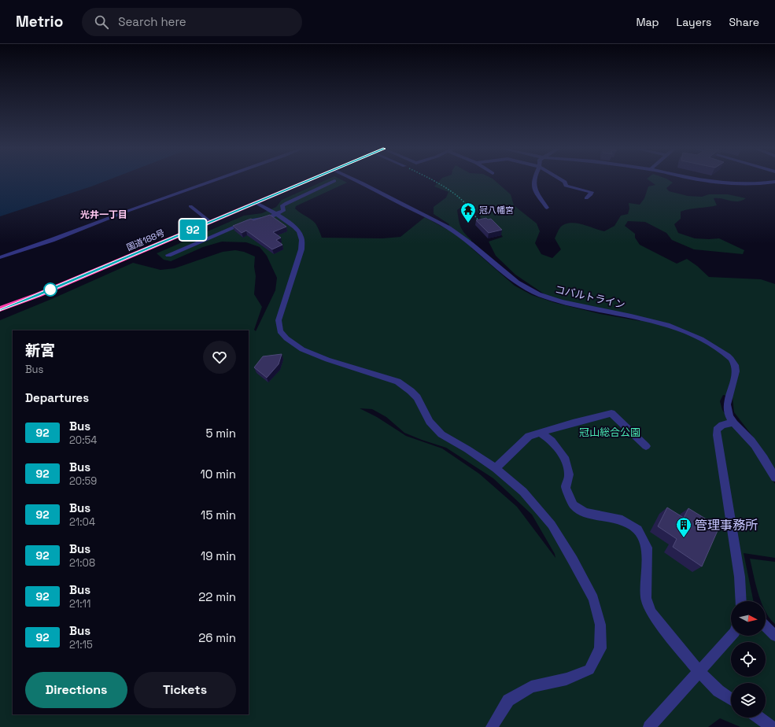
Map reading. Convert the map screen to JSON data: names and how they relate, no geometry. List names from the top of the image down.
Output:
{
  "streets": {
    "highway": ["国道188号"],
    "street": ["コバルトライン"]
  },
  "districts": ["光井一丁目"],
  "parks": ["冠山総合公園"],
  "places": {
    "temple": ["冠八幡宮"],
    "building": ["管理事務所"]
  },
  "lines": ["bus line 92"],
  "north": "right",
  "page": {
    "header": "Metrio",
    "search": "Search here",
    "nav": ["Map", "Layers", "Share"],
    "on_map": "92",
    "heading": [
      ["新宮", "Bus"],
      "Departures"
    ],
    "list": [
      {
        "mark": "92",
        "name": "Bus",
        "note": "20:54",
        "value": "5 min"
      },
      {
        "mark": "92",
        "name": "Bus",
        "note": "20:59",
        "value": "10 min"
      },
      {
        "mark": "92",
        "name": "Bus",
        "note": "21:04",
        "value": "15 min"
      },
      {
        "mark": "92",
        "name": "Bus",
        "note": "21:08",
        "value": "19 min"
      },
      {
        "mark": "92",
        "name": "Bus",
        "note": "21:11",
        "value": "22 min"
      },
      {
        "mark": "92",
        "name": "Bus",
        "note": "21:15",
        "value": "26 min"
      }
    ],
    "buttons": ["Directions", "Tickets"]
  }
}
